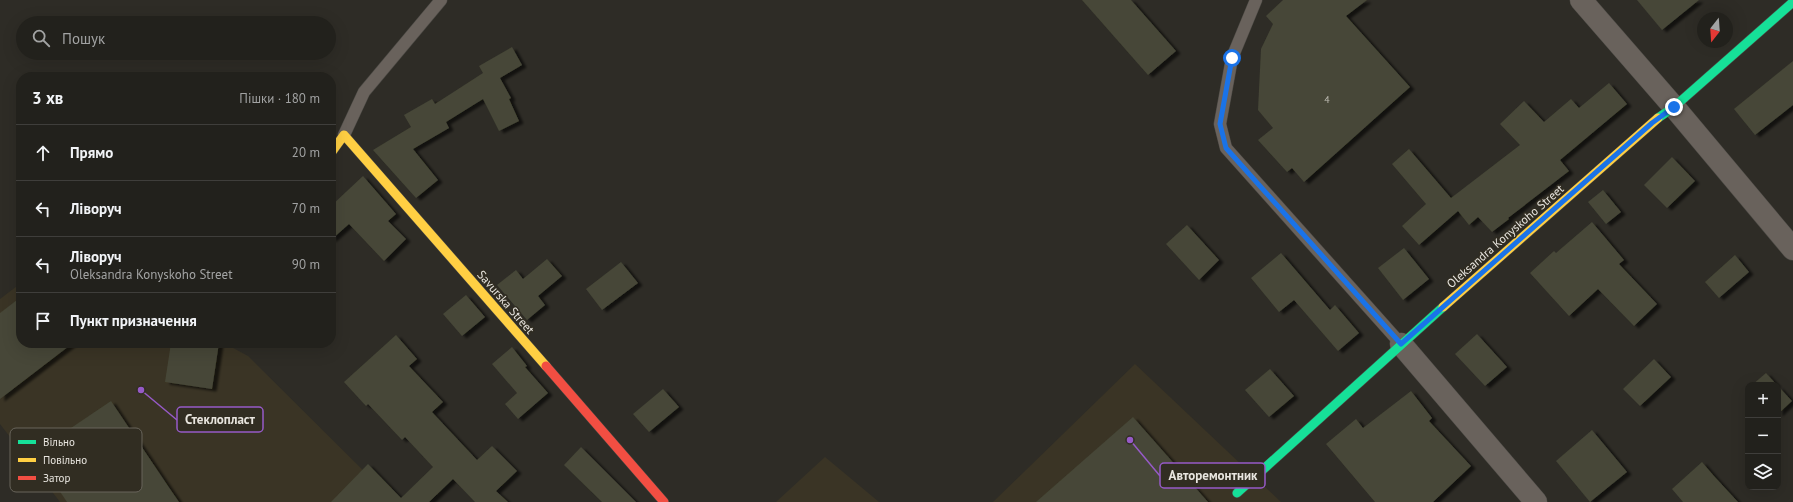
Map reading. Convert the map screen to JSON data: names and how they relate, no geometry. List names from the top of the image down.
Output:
{
  "streets": {
    "street": ["Oleksandra Konyskoho Street", "Savurska Street"]
  },
  "places": ["Стеклопласт", "Авторемонтник"],
  "house_numbers": ["4"],
  "legend": ["Вільно", "Повільно", "Затор"],
  "north": "bottom",
  "page": {
    "search": "Пошук",
    "heading": ["3 хв", "Пішки · 180 m"],
    "list": [
      ["Прямо", "20 m"],
      ["Ліворуч", "70 m"],
      ["Ліворуч", "Oleksandra Konyskoho Street", "90 m"],
      "Пункт призначення"
    ],
    "map_buttons": ["+", "−"]
  }
}
